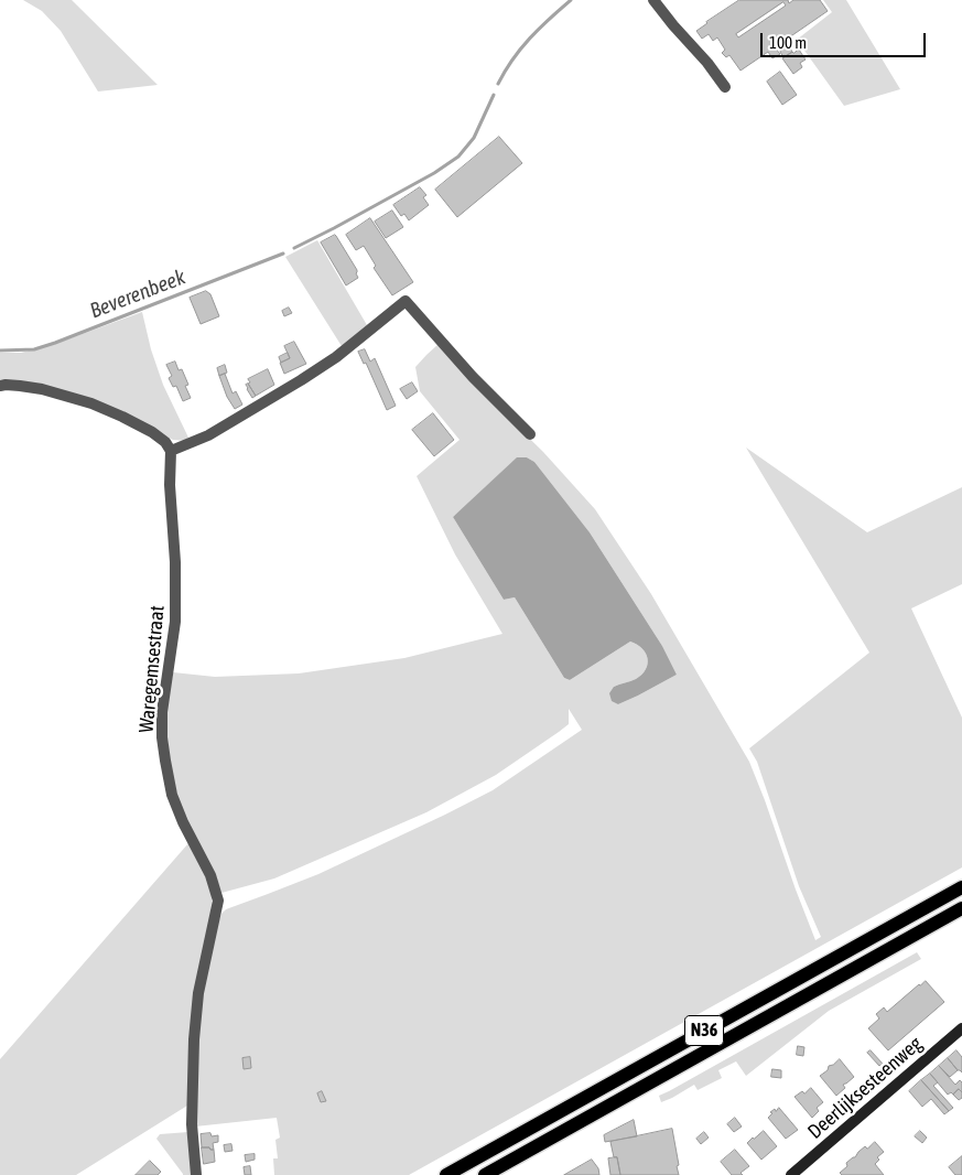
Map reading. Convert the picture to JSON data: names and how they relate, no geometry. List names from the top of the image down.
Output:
{
  "streets": {
    "main road": ["N36", "Deerlijksesteenweg"],
    "street": ["Waregemsestraat"]
  },
  "water": ["Beverenbeek"],
  "scale_bar": "100 m"
}
